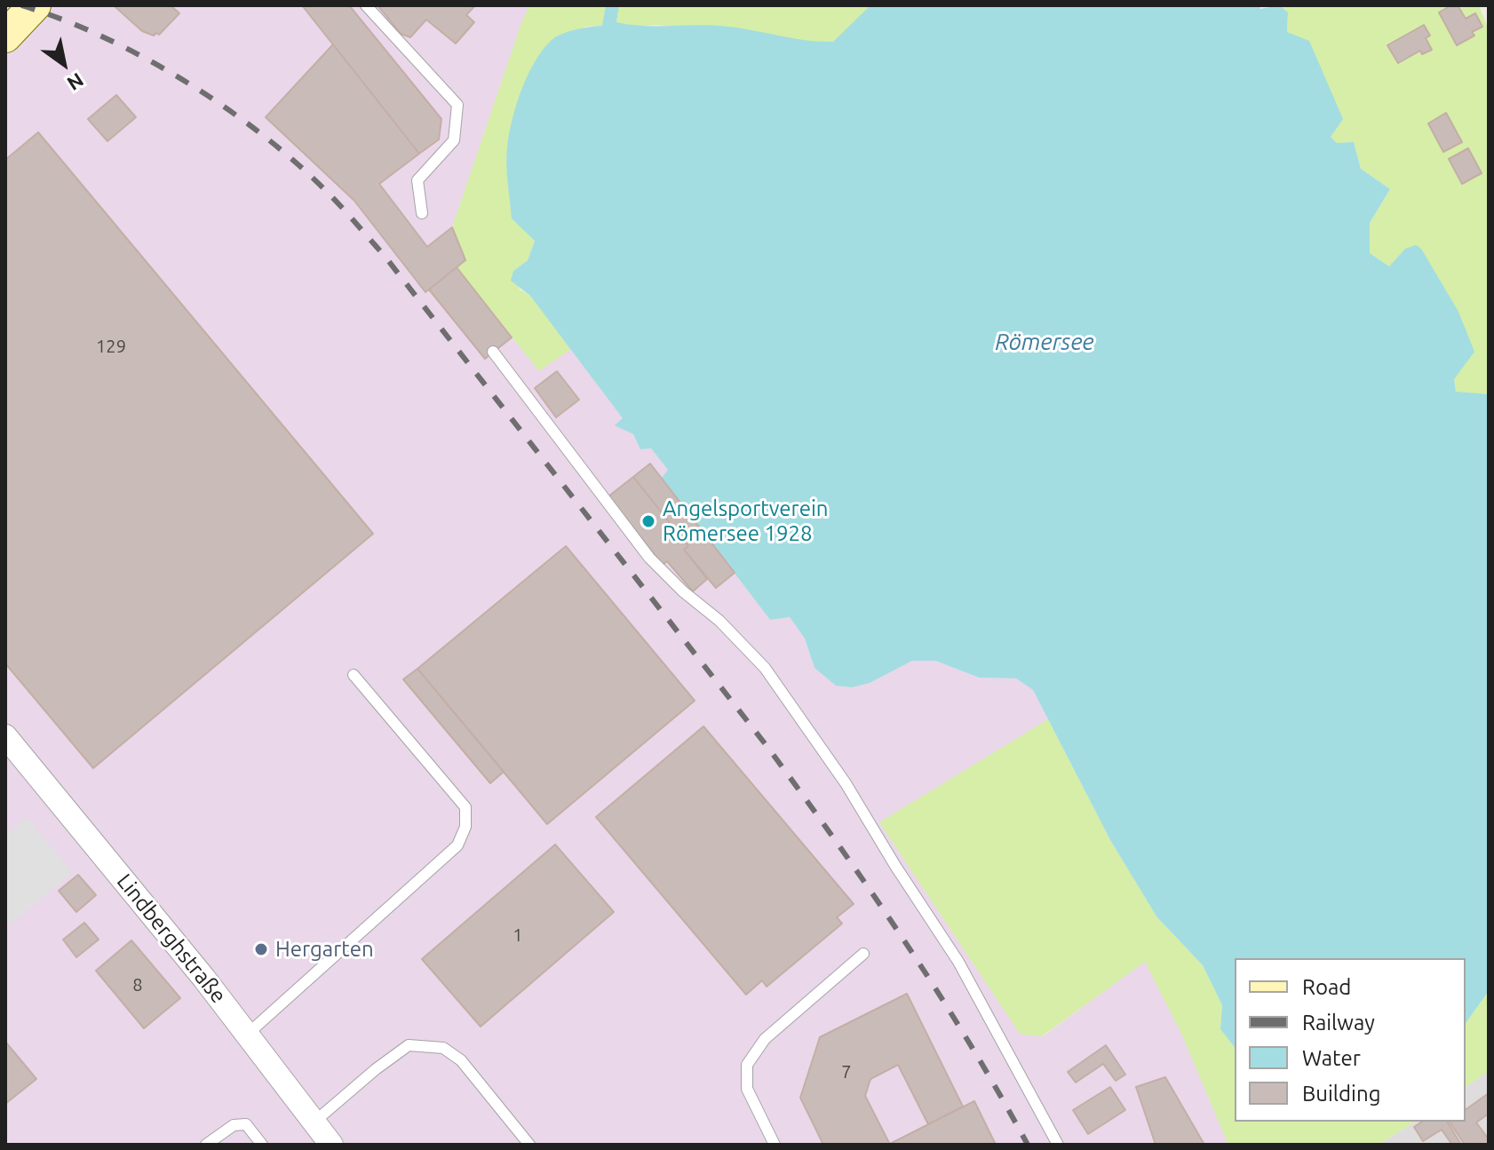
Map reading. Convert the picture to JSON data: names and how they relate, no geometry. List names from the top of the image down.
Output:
{
  "streets": {
    "street": ["Lindberghstraße"]
  },
  "water": ["Römersee"],
  "places": ["Angelsportverein Römersee 1928", "Hergarten"],
  "house_numbers": [
    "129",
    "1",
    "8",
    "7"
  ],
  "legend": [
    "Road",
    "Railway",
    "Water",
    "Building"
  ],
  "north": "bottom right"
}
